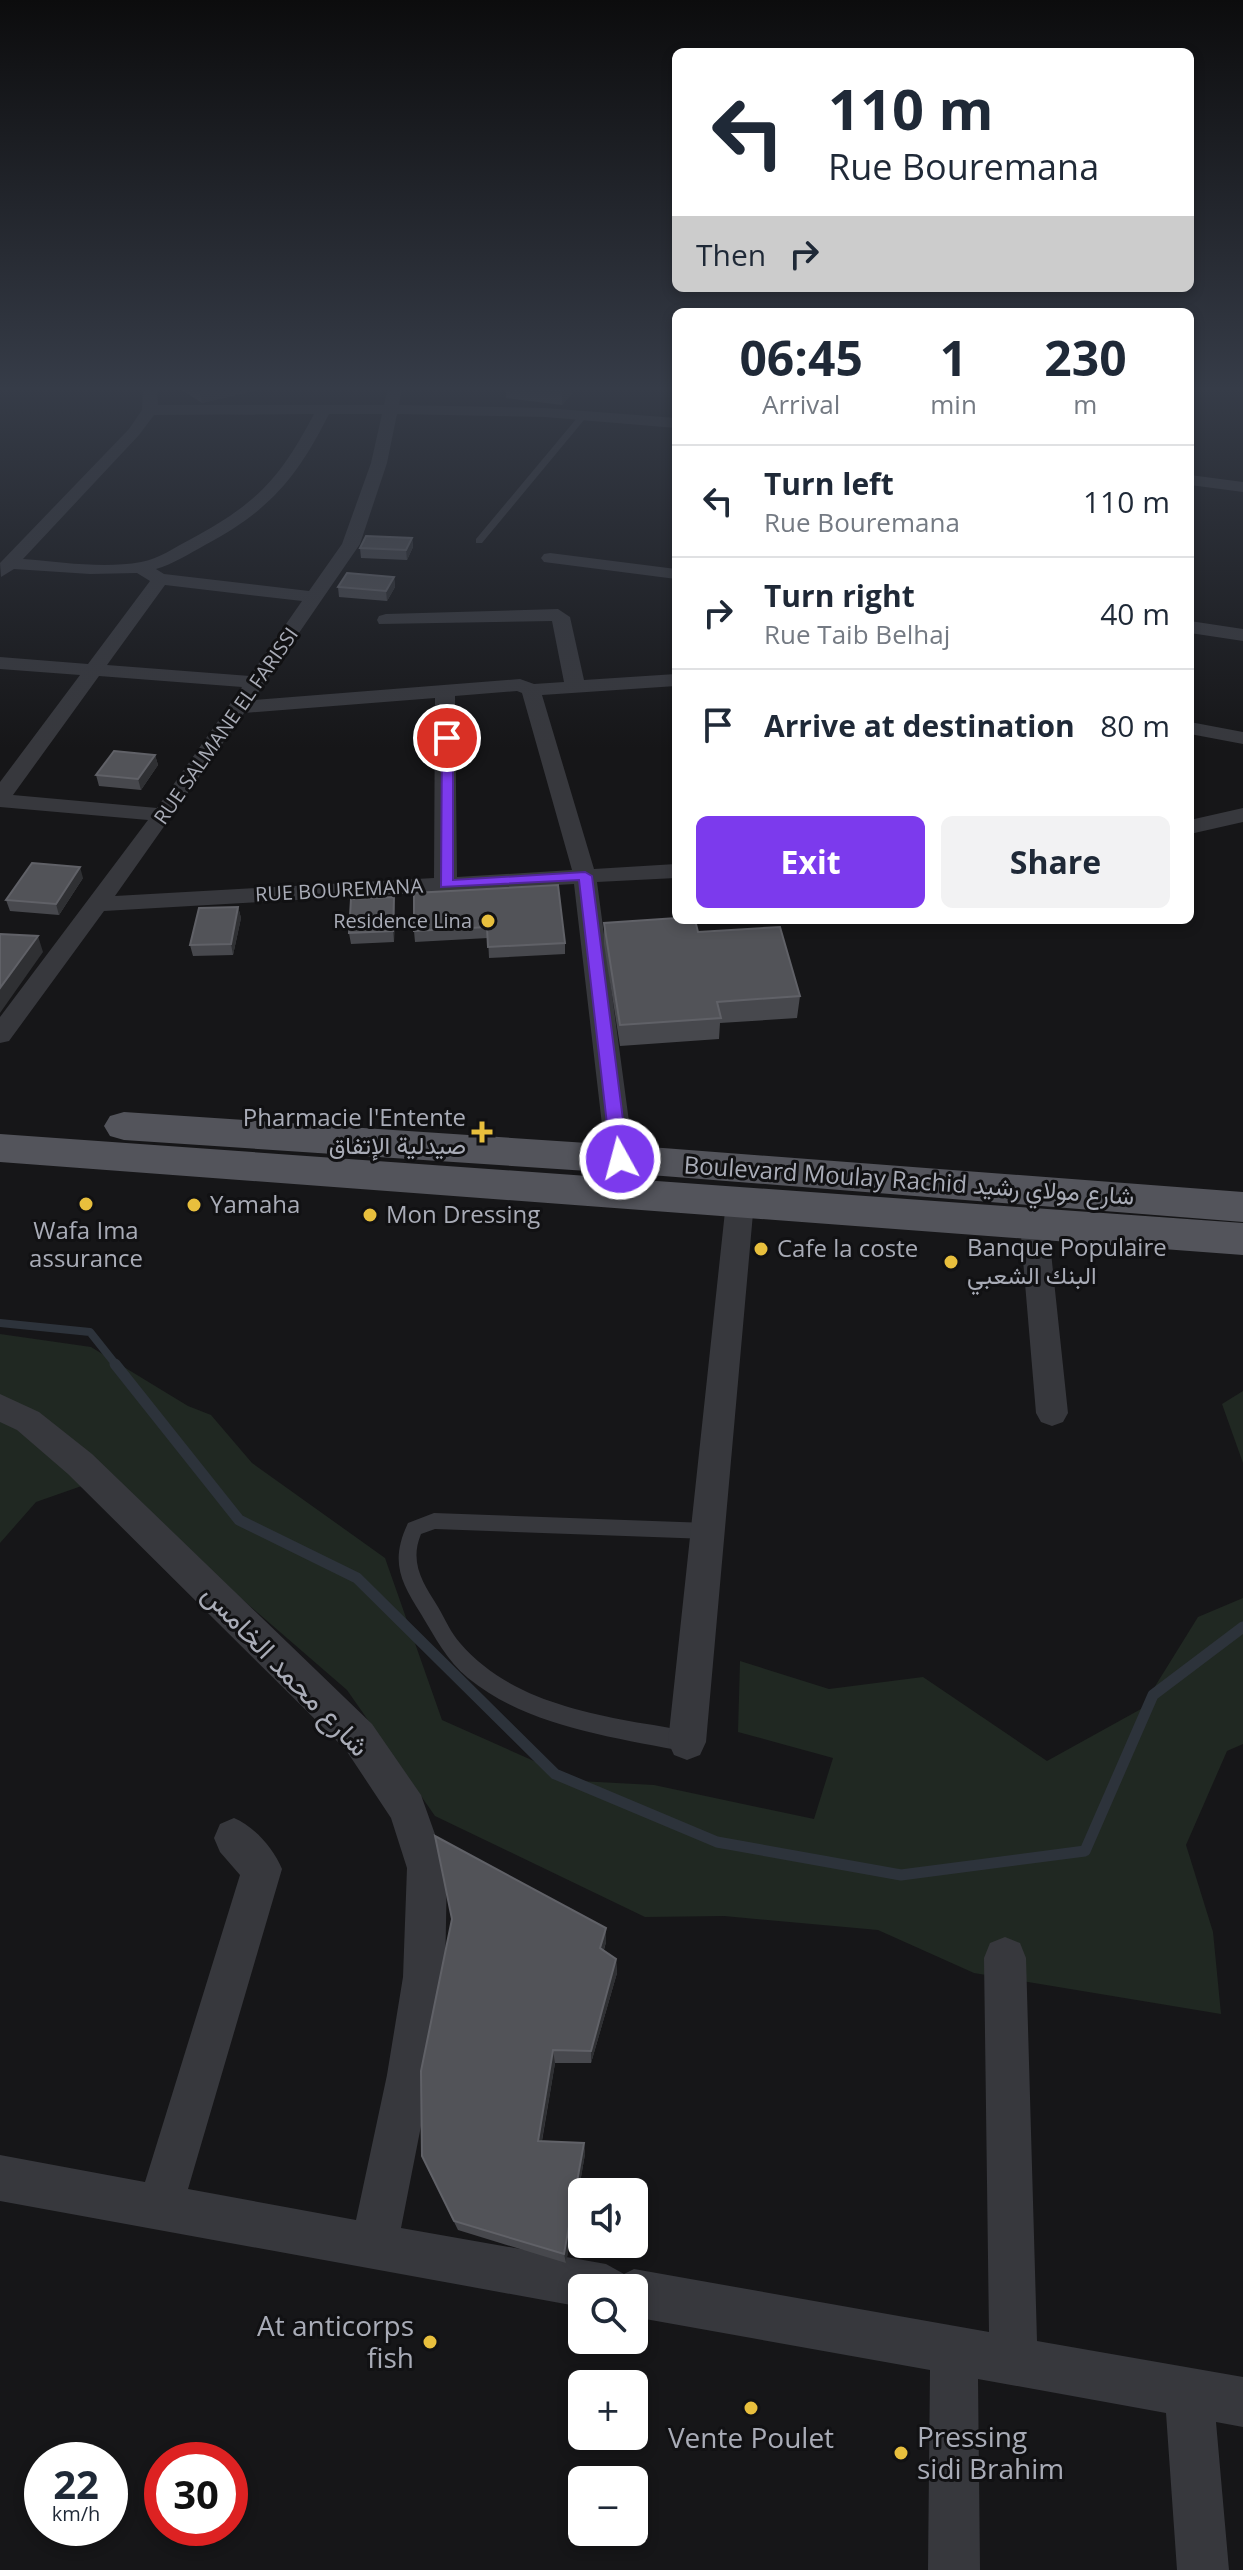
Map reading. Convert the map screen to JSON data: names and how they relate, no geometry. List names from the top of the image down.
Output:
{
  "streets": {
    "main road": ["Boulevard Moulay Rachid شارع مولاي رشيد"],
    "street": ["RUE SALMANE EL FARISSI", "RUE BOUREMANA", "شارع محمد الخامس"]
  },
  "crossings": [
    ["RUE SALMANE EL FARISSI", "RUE BOUREMANA"]
  ],
  "places": {
    "other": [
      "Residence Lina",
      "Wafa Ima assurance",
      "Yamaha",
      "Mon Dressing",
      "Cafe la coste",
      "Banque Populaire البنك الشعبي",
      "At anticorps fish",
      "Vente Poulet",
      "Pressing sidi Brahim"
    ],
    "health": ["Pharmacie l'Entente صيدلية الإتفاق"]
  },
  "page": {
    "turn": ["110 m", "Rue Bouremana"],
    "then": "Then",
    "eta": [
      "06:45",
      "Arrival",
      "1",
      "min",
      "230",
      "m"
    ],
    "list": [
      {
        "name": "Turn left",
        "note": "Rue Bouremana",
        "value": "110 m"
      },
      {
        "name": "Turn right",
        "note": "Rue Taib Belhaj",
        "value": "40 m"
      },
      {
        "name": "Arrive at destination",
        "value": "80 m"
      }
    ],
    "buttons": ["Exit", "Share"],
    "map_buttons": ["+", "−"],
    "speed": "22 km/h",
    "limit": "30"
  }
}
